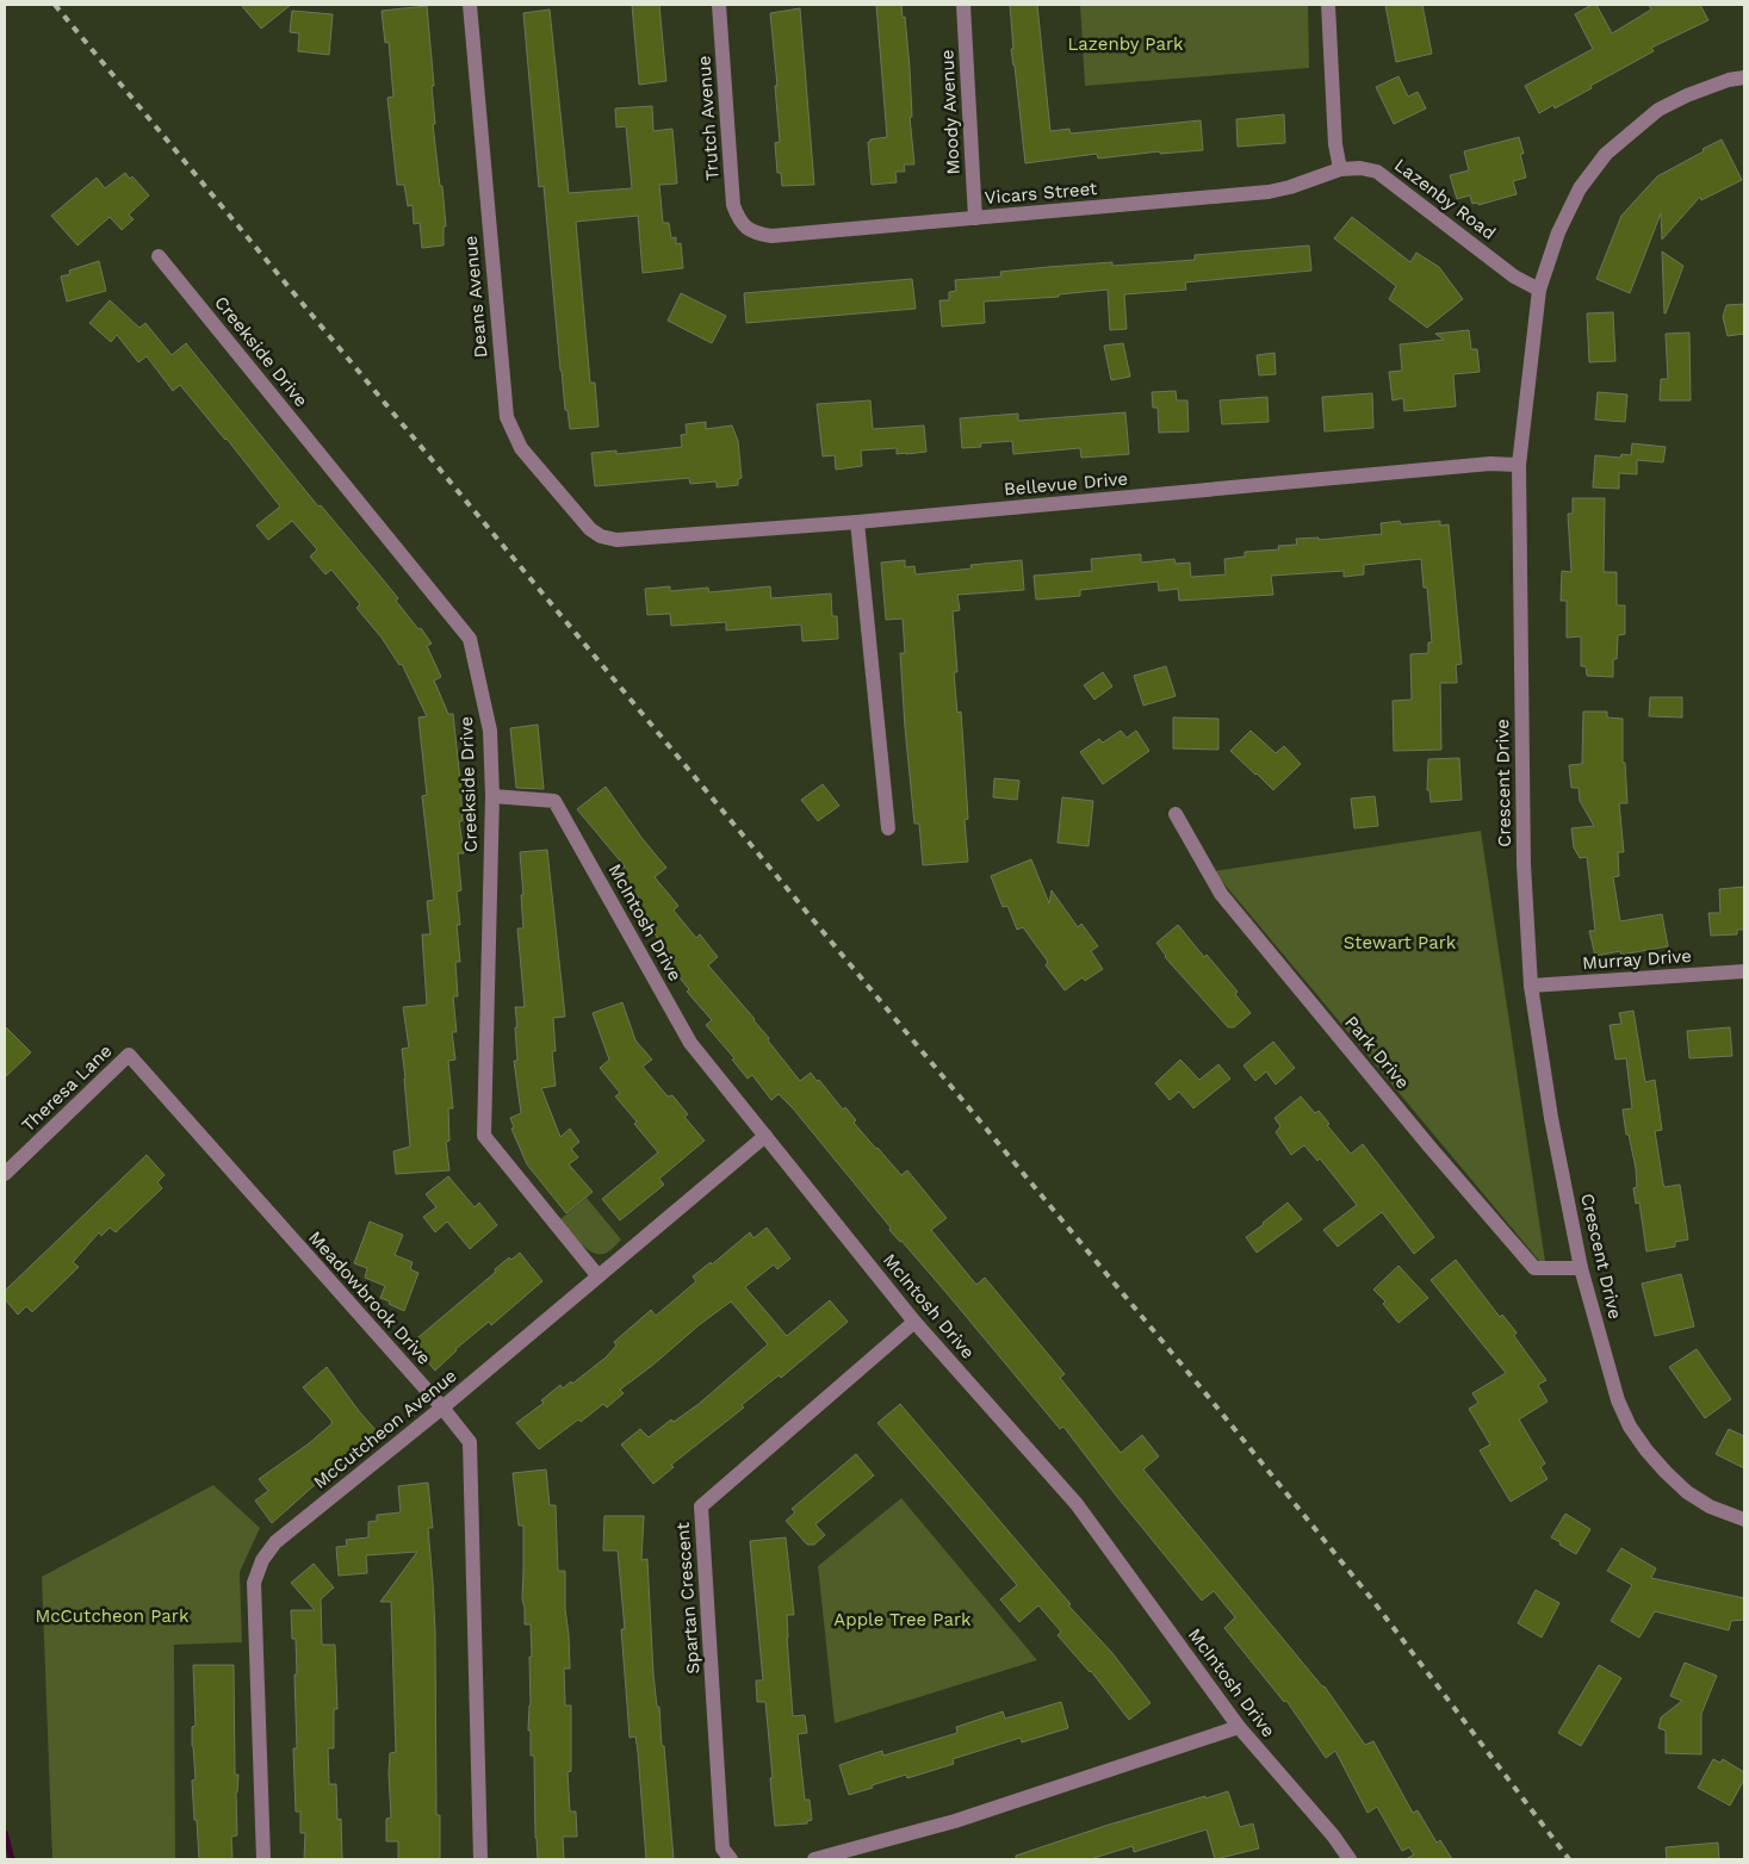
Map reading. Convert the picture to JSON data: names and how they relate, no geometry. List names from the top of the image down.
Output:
{
  "streets": {
    "street": [
      "Moody Avenue",
      "Trutch Avenue",
      "Vicars Street",
      "Lazenby Road",
      "Deans Avenue",
      "Creekside Drive",
      "Bellevue Drive",
      "Crescent Drive",
      "McIntosh Drive",
      "Murray Drive",
      "Park Drive",
      "Theresa Lane",
      "Meadowbrook Drive",
      "McCutcheon Avenue",
      "Spartan Crescent"
    ]
  },
  "crossings": [
    ["Moody Avenue", "Vicars Street"],
    ["Trutch Avenue", "Vicars Street"],
    ["Vicars Street", "Lazenby Road"],
    ["Lazenby Road", "Crescent Drive"],
    ["Deans Avenue", "Bellevue Drive"],
    ["Creekside Drive", "McIntosh Drive"],
    ["Creekside Drive", "McCutcheon Avenue"],
    ["Bellevue Drive", "Crescent Drive"],
    ["Crescent Drive", "Murray Drive"],
    ["Crescent Drive", "Park Drive"],
    ["McIntosh Drive", "McCutcheon Avenue"],
    ["McIntosh Drive", "Spartan Crescent"],
    ["Theresa Lane", "Meadowbrook Drive"],
    ["Meadowbrook Drive", "McCutcheon Avenue"]
  ],
  "parks": [
    "Lazenby Park",
    "Stewart Park",
    "McCutcheon Park",
    "Apple Tree Park"
  ]
}
